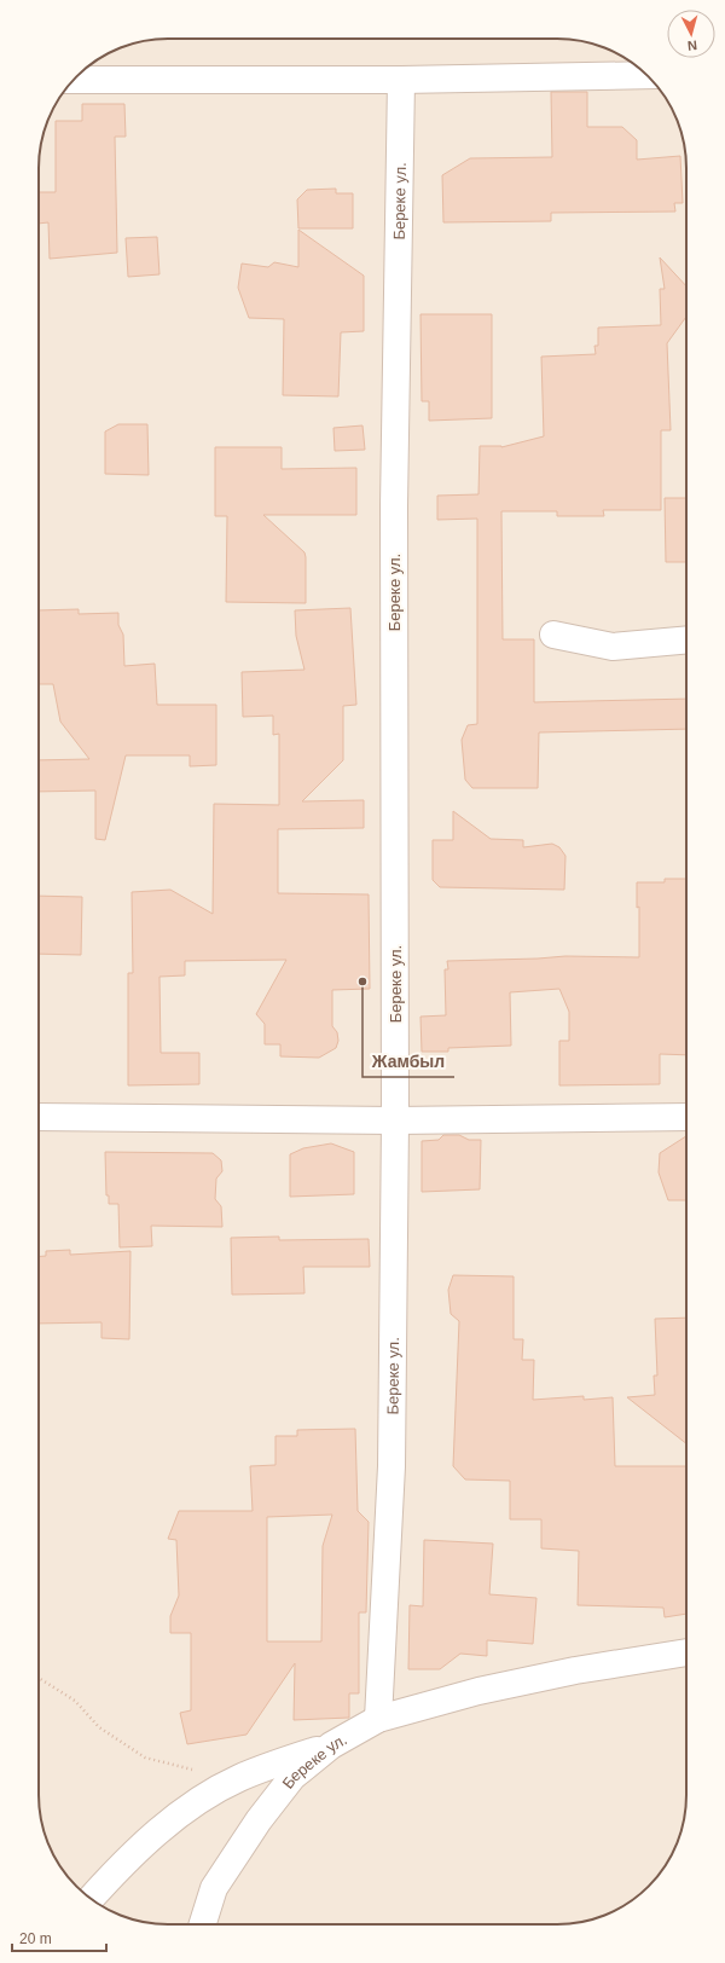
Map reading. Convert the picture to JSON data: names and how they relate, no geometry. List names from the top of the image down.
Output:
{
  "streets": {
    "street": ["Береке ул."]
  },
  "places": ["Жамбыл"],
  "scale_bar": "20 m",
  "north": "bottom"
}
